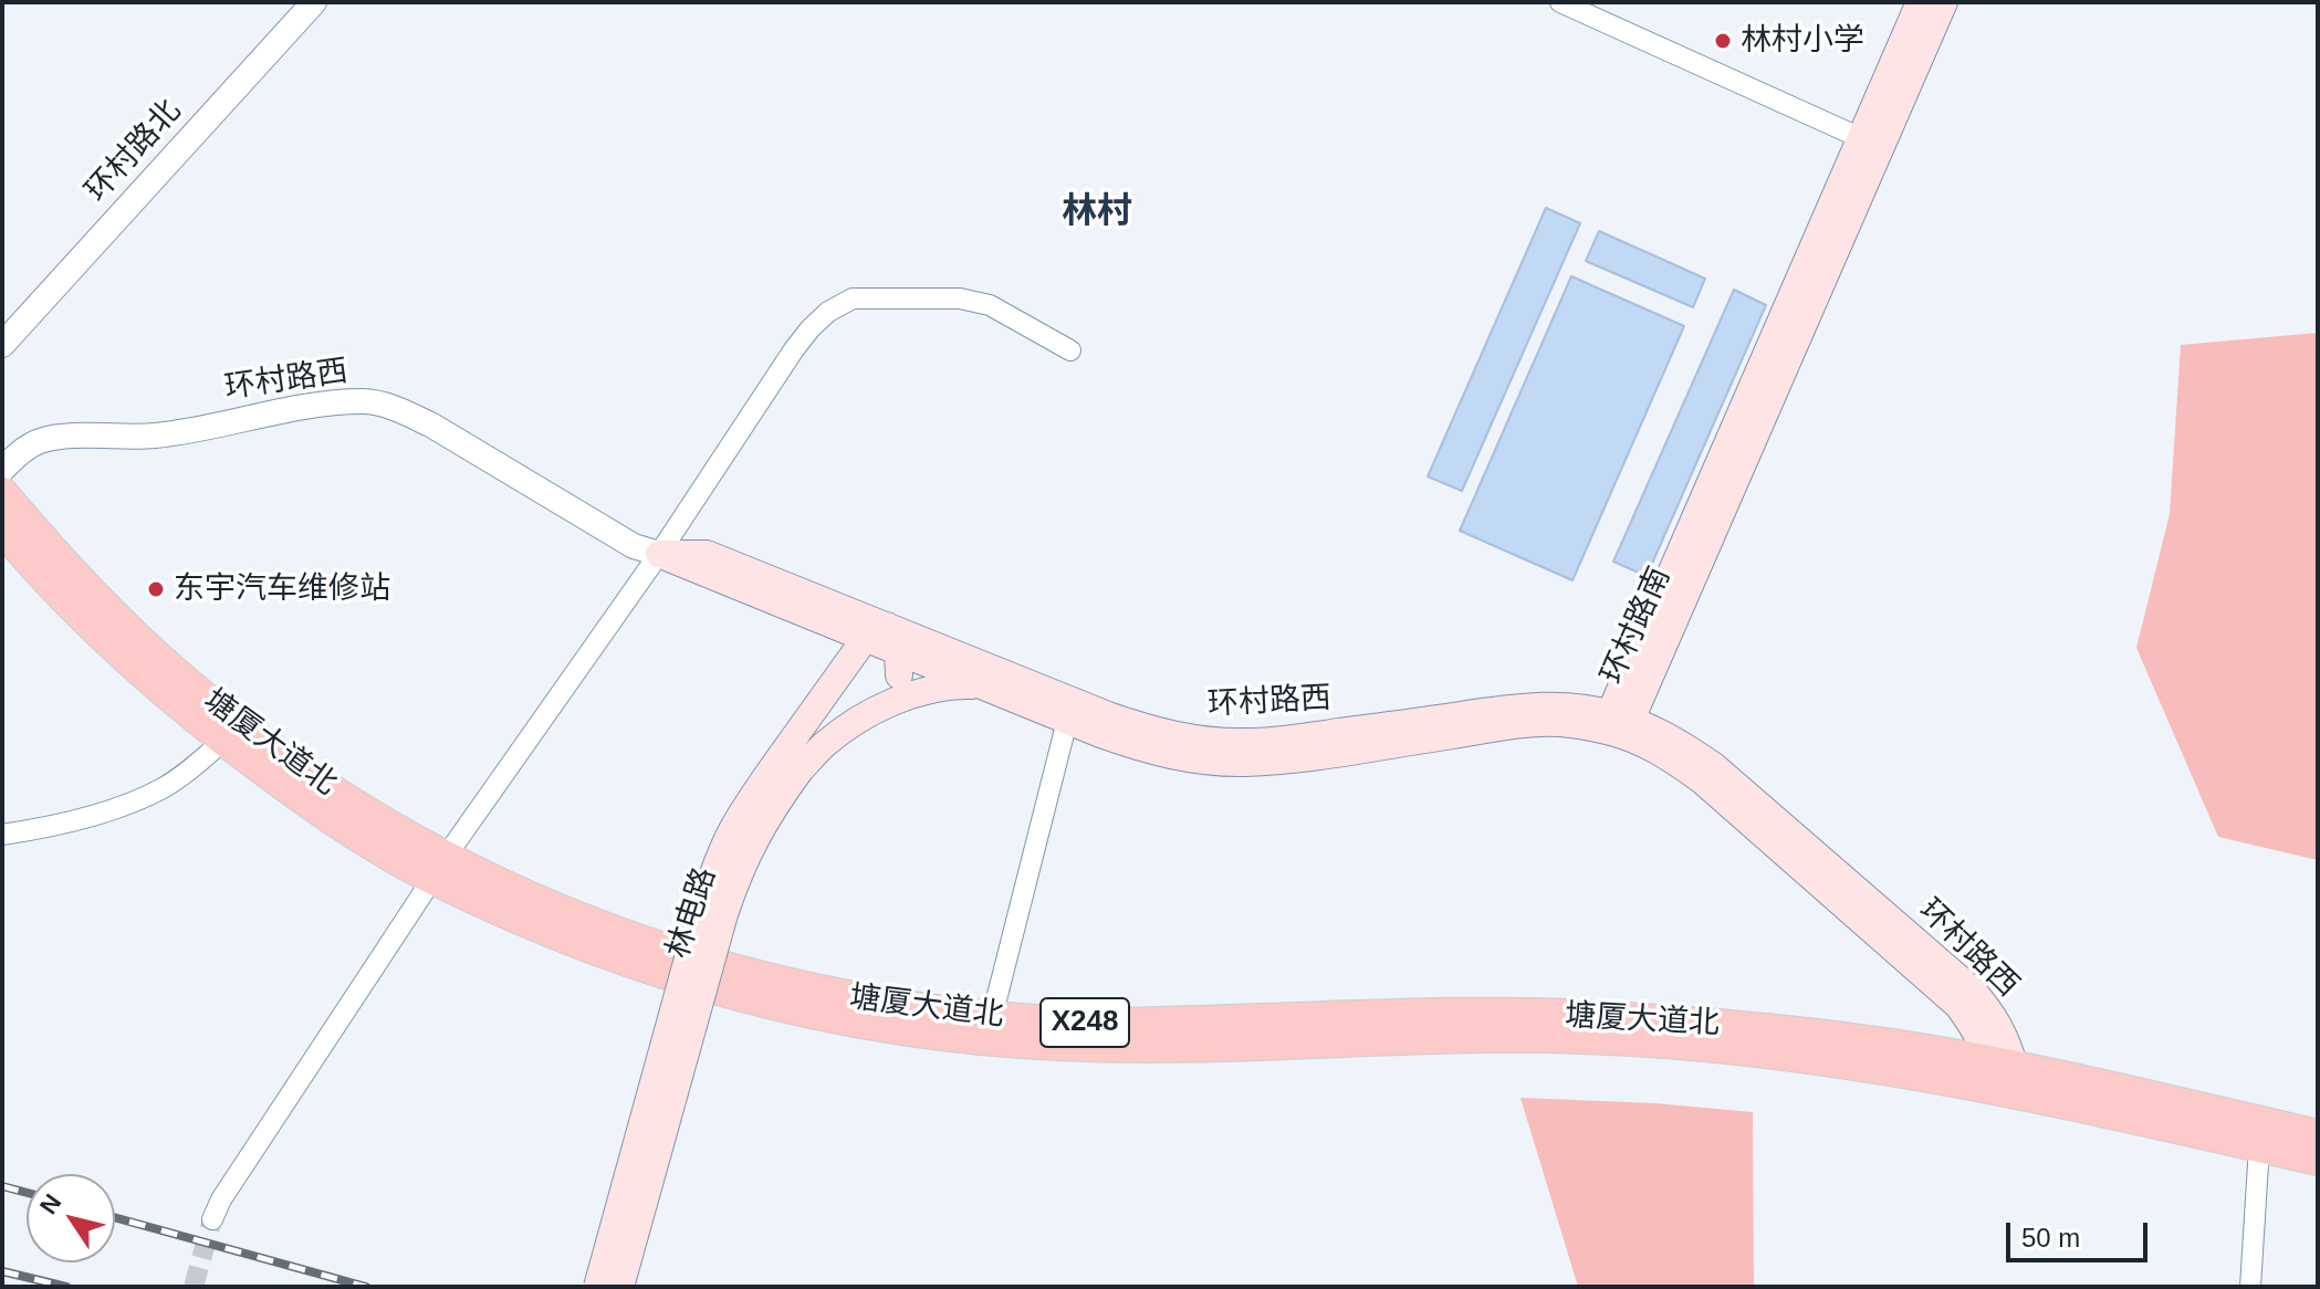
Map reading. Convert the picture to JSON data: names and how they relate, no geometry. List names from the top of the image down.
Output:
{
  "streets": {
    "main road": [
      "环村路西",
      "环村路南",
      "塘厦大道北",
      "林电路",
      "X248"
    ],
    "street": ["环村路北"]
  },
  "crossings": [
    ["环村路西", "环村路南"],
    ["环村路西", "塘厦大道北"],
    ["环村路西", "林电路"]
  ],
  "districts": ["林村"],
  "places": ["林村小学", "东宇汽车维修站"],
  "scale_bar": "50 m",
  "north": "top left"
}
